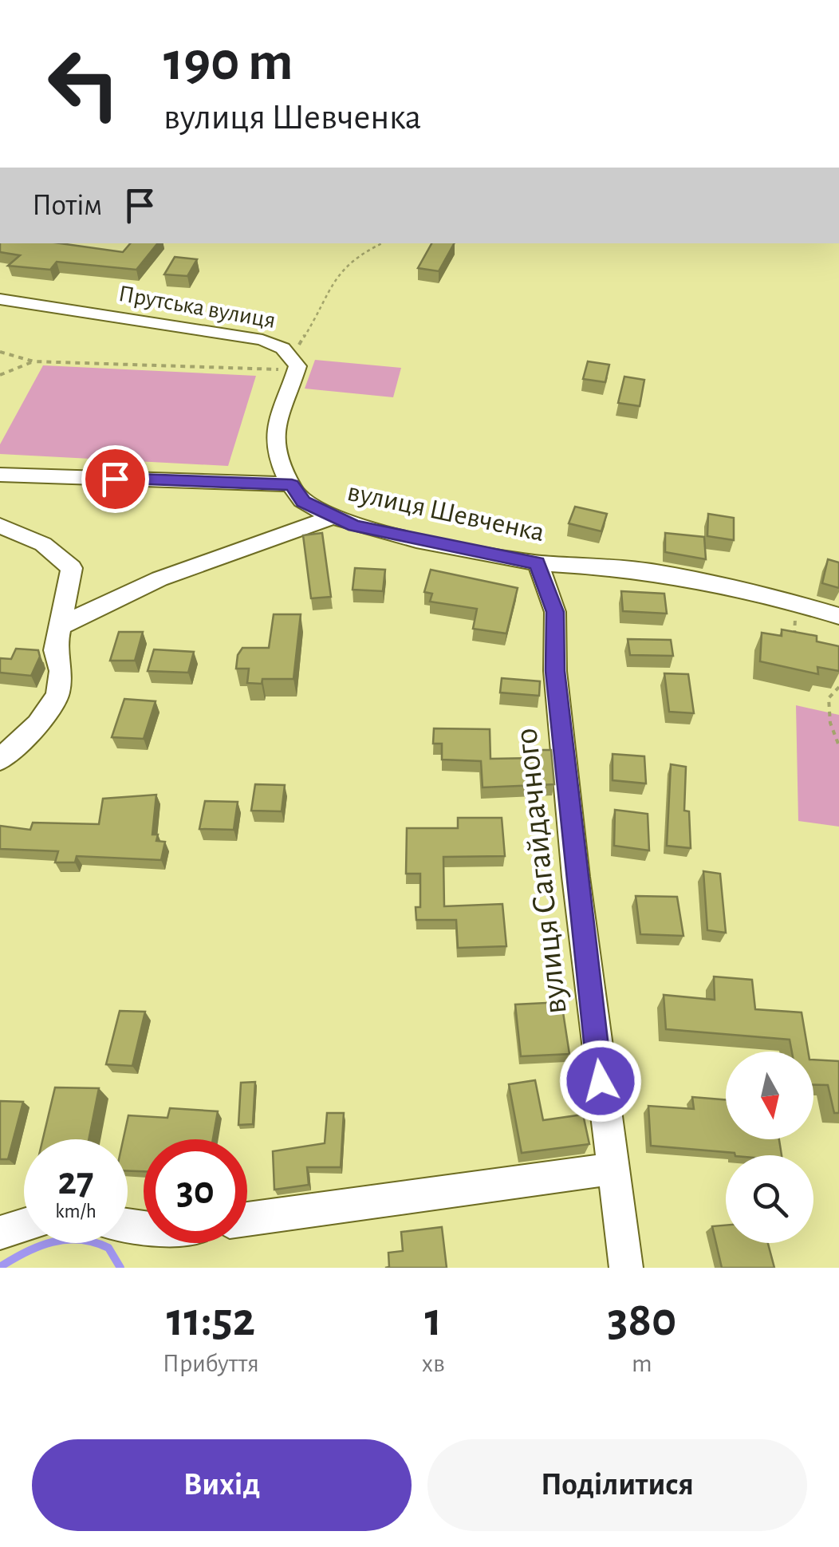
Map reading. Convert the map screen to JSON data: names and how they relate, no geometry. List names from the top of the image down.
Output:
{
  "streets": {
    "street": ["Прутська вулиця", "вулиця Шевченка", "вулиця Сагайдачного"]
  },
  "crossings": [
    ["вулиця Шевченка", "вулиця Сагайдачного"]
  ],
  "north": "bottom",
  "page": {
    "turn": ["190 m", "вулиця Шевченка"],
    "then": "Потім",
    "speed": "27 km/h",
    "limit": "30",
    "eta": [
      "11:52",
      "Прибуття",
      "1",
      "хв",
      "380",
      "m"
    ],
    "buttons": ["Вихід", "Поділитися"]
  }
}
